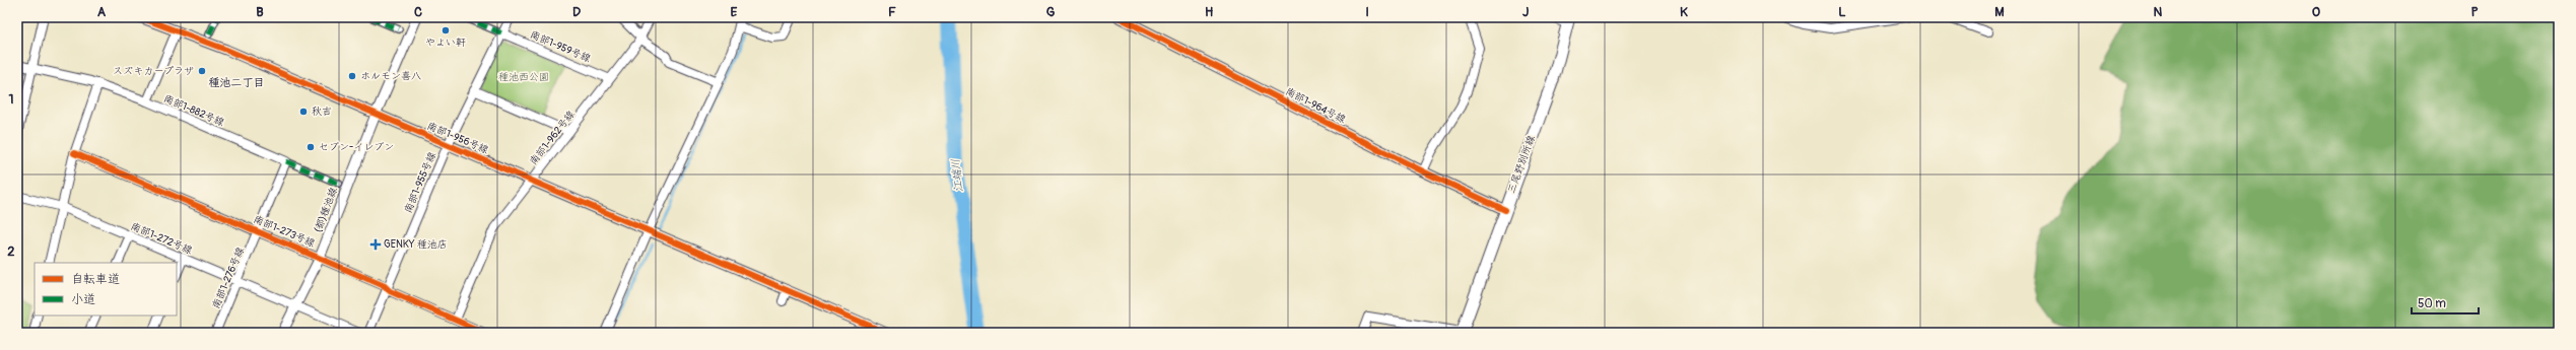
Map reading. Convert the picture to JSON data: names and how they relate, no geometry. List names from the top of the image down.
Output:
{
  "streets": {
    "main road": ["三尾野別所線"],
    "street": [
      "南部1-959号線",
      "南部1-964号線",
      "南部1-882号線",
      "南部1-956号線",
      "南部1-962号線",
      "南部1-955号線",
      "(都)種池線",
      "南部1-273号線",
      "南部1-272号線",
      "南部1-276号線"
    ]
  },
  "crossings": [
    ["南部1-959号線", "南部1-962号線"],
    ["南部1-959号線", "南部1-955号線"],
    ["南部1-964号線", "三尾野別所線"],
    ["南部1-956号線", "南部1-962号線"],
    ["南部1-956号線", "南部1-955号線"],
    ["南部1-956号線", "(都)種池線"],
    ["南部1-962号線", "南部1-273号線"],
    ["南部1-955号線", "南部1-273号線"],
    ["(都)種池線", "南部1-273号線"],
    ["(都)種池線", "南部1-272号線"],
    ["南部1-273号線", "南部1-276号線"],
    ["南部1-272号線", "南部1-276号線"]
  ],
  "districts": ["種池二丁目"],
  "water": ["江端川"],
  "parks": ["種池西公園"],
  "places": {
    "other": [
      "やよい軒",
      "スズキカープラザ",
      "ホルモン喜八",
      "秋吉",
      "セブン-イレブン"
    ],
    "health": ["GENKY 種池店"]
  },
  "legend": ["自転車道", "小道"],
  "scale_bar": "50 m",
  "grid": {
    "columns": [
      "A",
      "B",
      "C",
      "D",
      "E",
      "F",
      "G",
      "H",
      "I",
      "J",
      "K",
      "L",
      "M",
      "N",
      "O",
      "P"
    ],
    "rows": ["1", "2"]
  }
}
